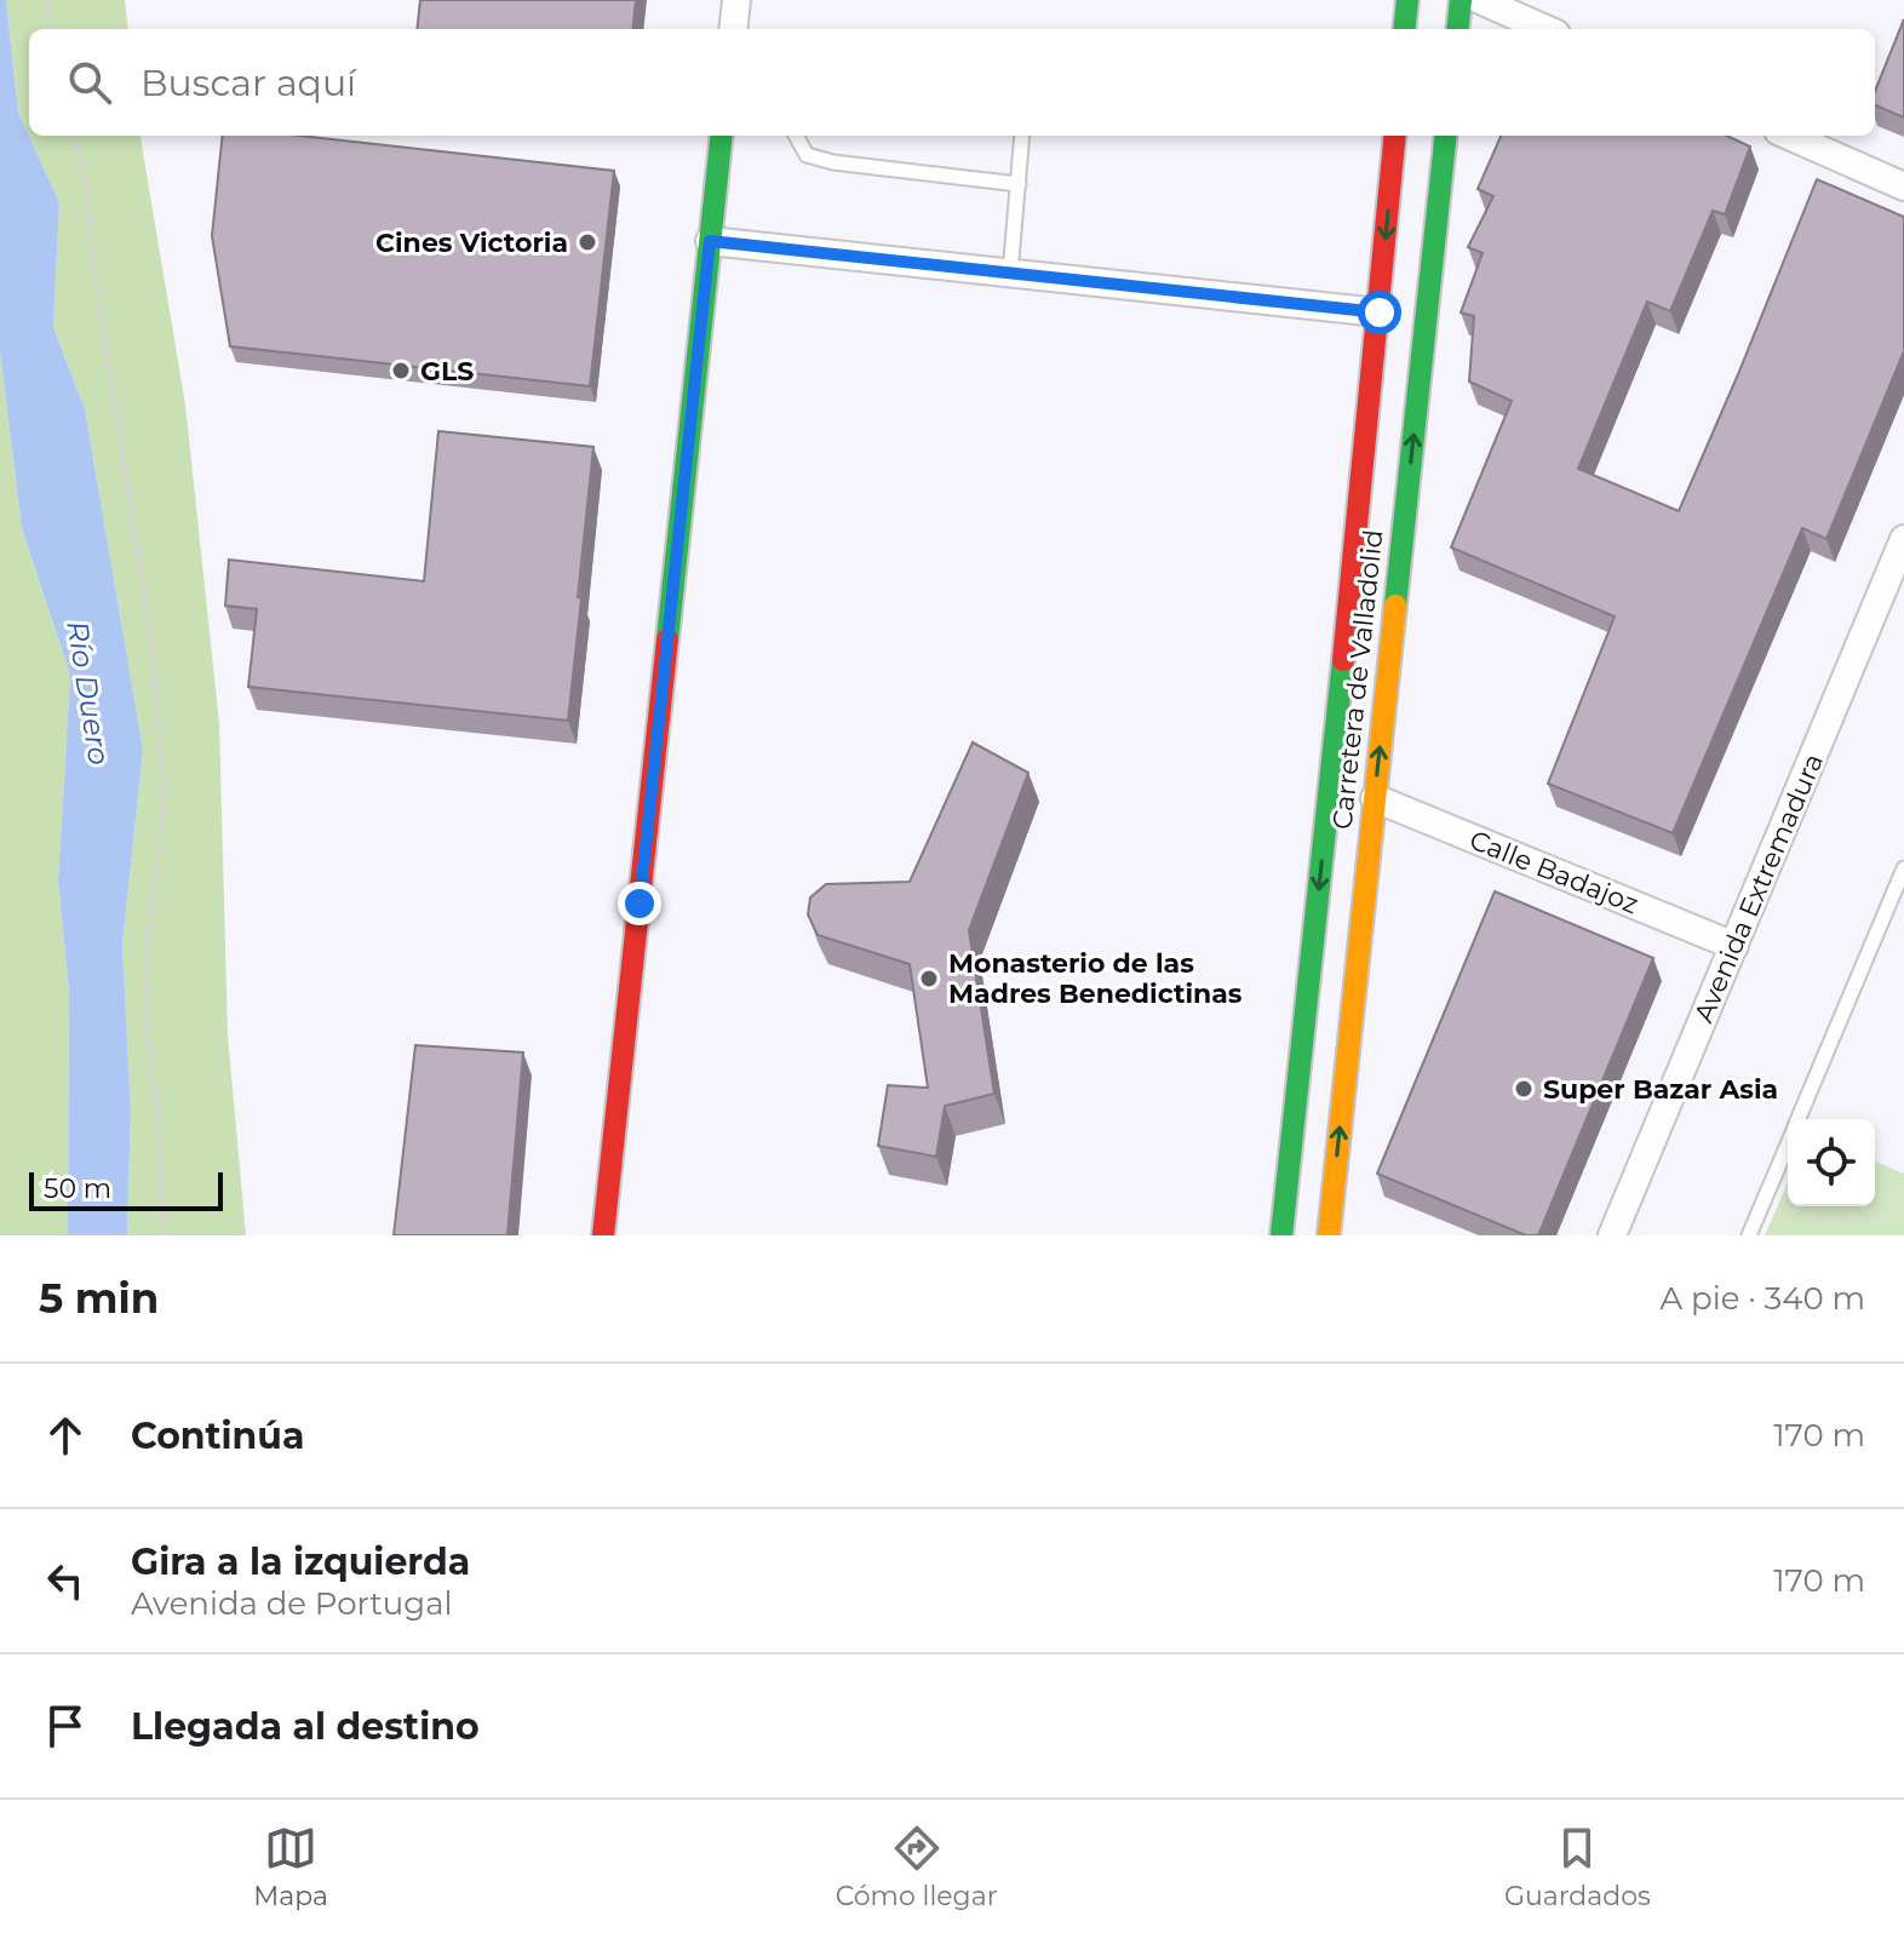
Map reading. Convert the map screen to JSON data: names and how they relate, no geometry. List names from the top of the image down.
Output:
{
  "streets": {
    "main road": ["Carretera de Valladolid"],
    "street": ["Calle Badajoz", "Avenida Extremadura"]
  },
  "crossings": [
    ["Carretera de Valladolid", "Calle Badajoz"],
    ["Calle Badajoz", "Avenida Extremadura"]
  ],
  "water": ["Río Duero"],
  "places": [
    "Cines Victoria",
    "GLS",
    "Monasterio de las Madres Benedictinas",
    "Super Bazar Asia"
  ],
  "scale_bar": "50 m",
  "page": {
    "search": "Buscar aquí",
    "scale": "50 m",
    "heading": ["5 min", "A pie · 340 m"],
    "list": [
      ["Continúa", "170 m"],
      ["Gira a la izquierda", "Avenida de Portugal", "170 m"],
      "Llegada al destino"
    ],
    "nav": ["Mapa", "Cómo llegar", "Guardados"]
  }
}
